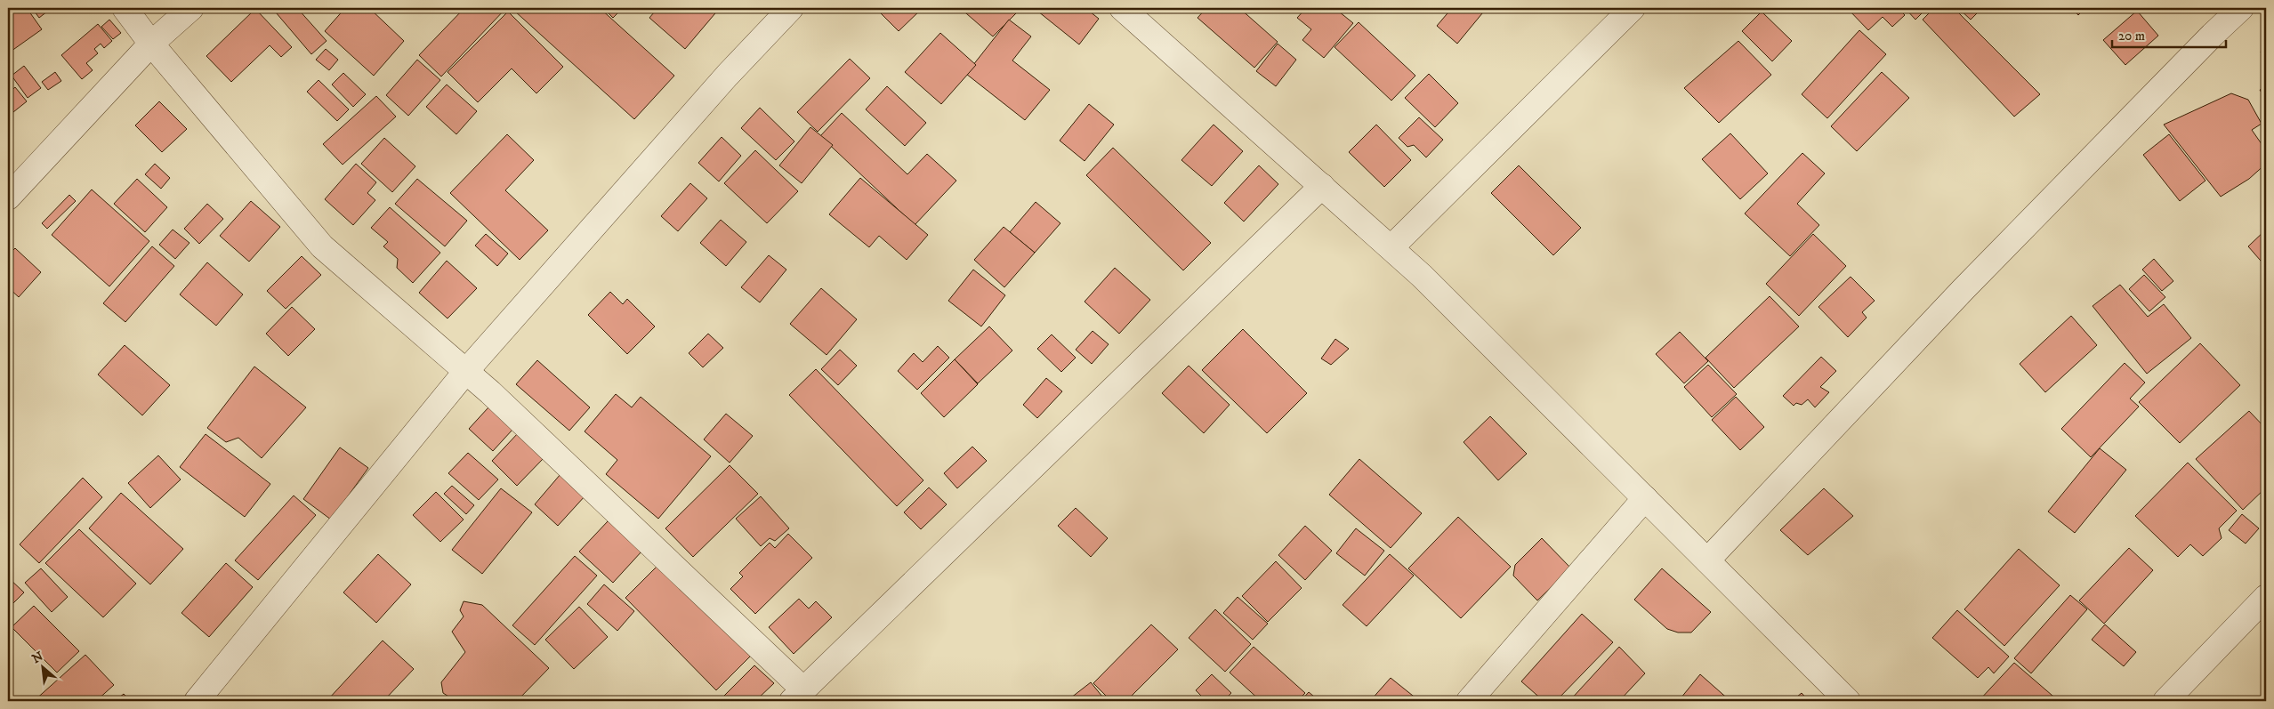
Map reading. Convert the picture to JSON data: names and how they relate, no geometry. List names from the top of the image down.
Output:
{
  "scale_bar": "20 m",
  "north": "top left"
}
